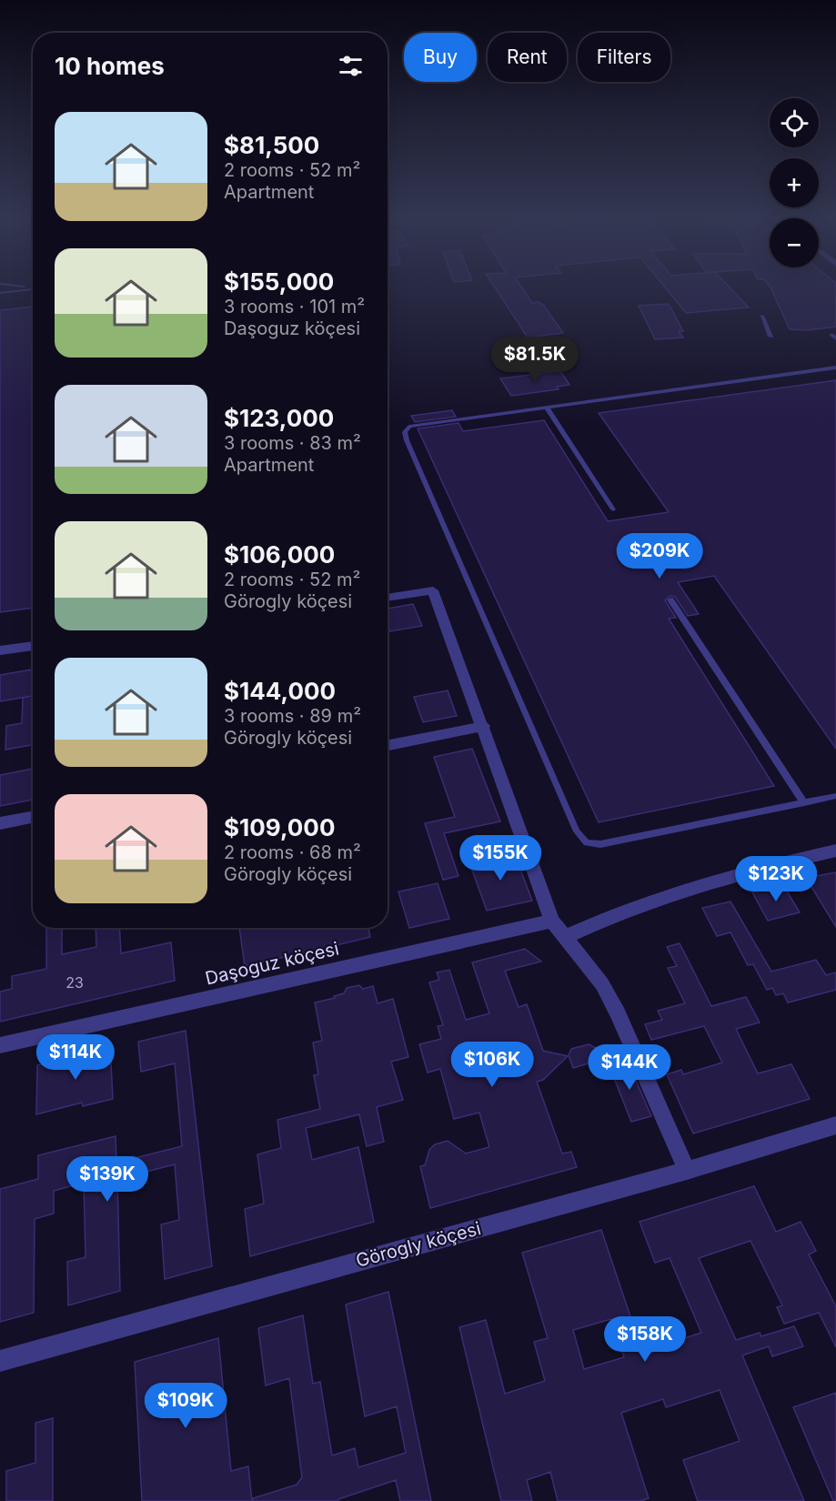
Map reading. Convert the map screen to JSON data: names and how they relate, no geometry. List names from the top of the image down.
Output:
{
  "streets": {
    "street": ["Daşoguz köçesi", "Görogly köçesi"]
  },
  "house_numbers": ["23"],
  "page": {
    "chip": ["Buy", "Rent", "Filters"],
    "heading": "10 homes",
    "map_buttons": ["+", "−"],
    "list": [
      {
        "name": "$81,500",
        "note": "2 rooms · 52 m² · Apartment"
      },
      {
        "name": "$155,000",
        "note": "3 rooms · 101 m² · Daşoguz köçesi"
      },
      {
        "name": "$123,000",
        "note": "3 rooms · 83 m² · Apartment"
      },
      {
        "name": "$106,000",
        "note": "2 rooms · 52 m² · Görogly köçesi"
      },
      {
        "name": "$144,000",
        "note": "3 rooms · 89 m² · Görogly köçesi"
      },
      {
        "name": "$109,000",
        "note": "2 rooms · 68 m² · Görogly köçesi"
      }
    ],
    "price": [
      "$81.5K",
      "$209K",
      "$155K",
      "$123K",
      "$114K",
      "$106K",
      "$144K",
      "$139K",
      "$158K",
      "$109K"
    ]
  }
}
